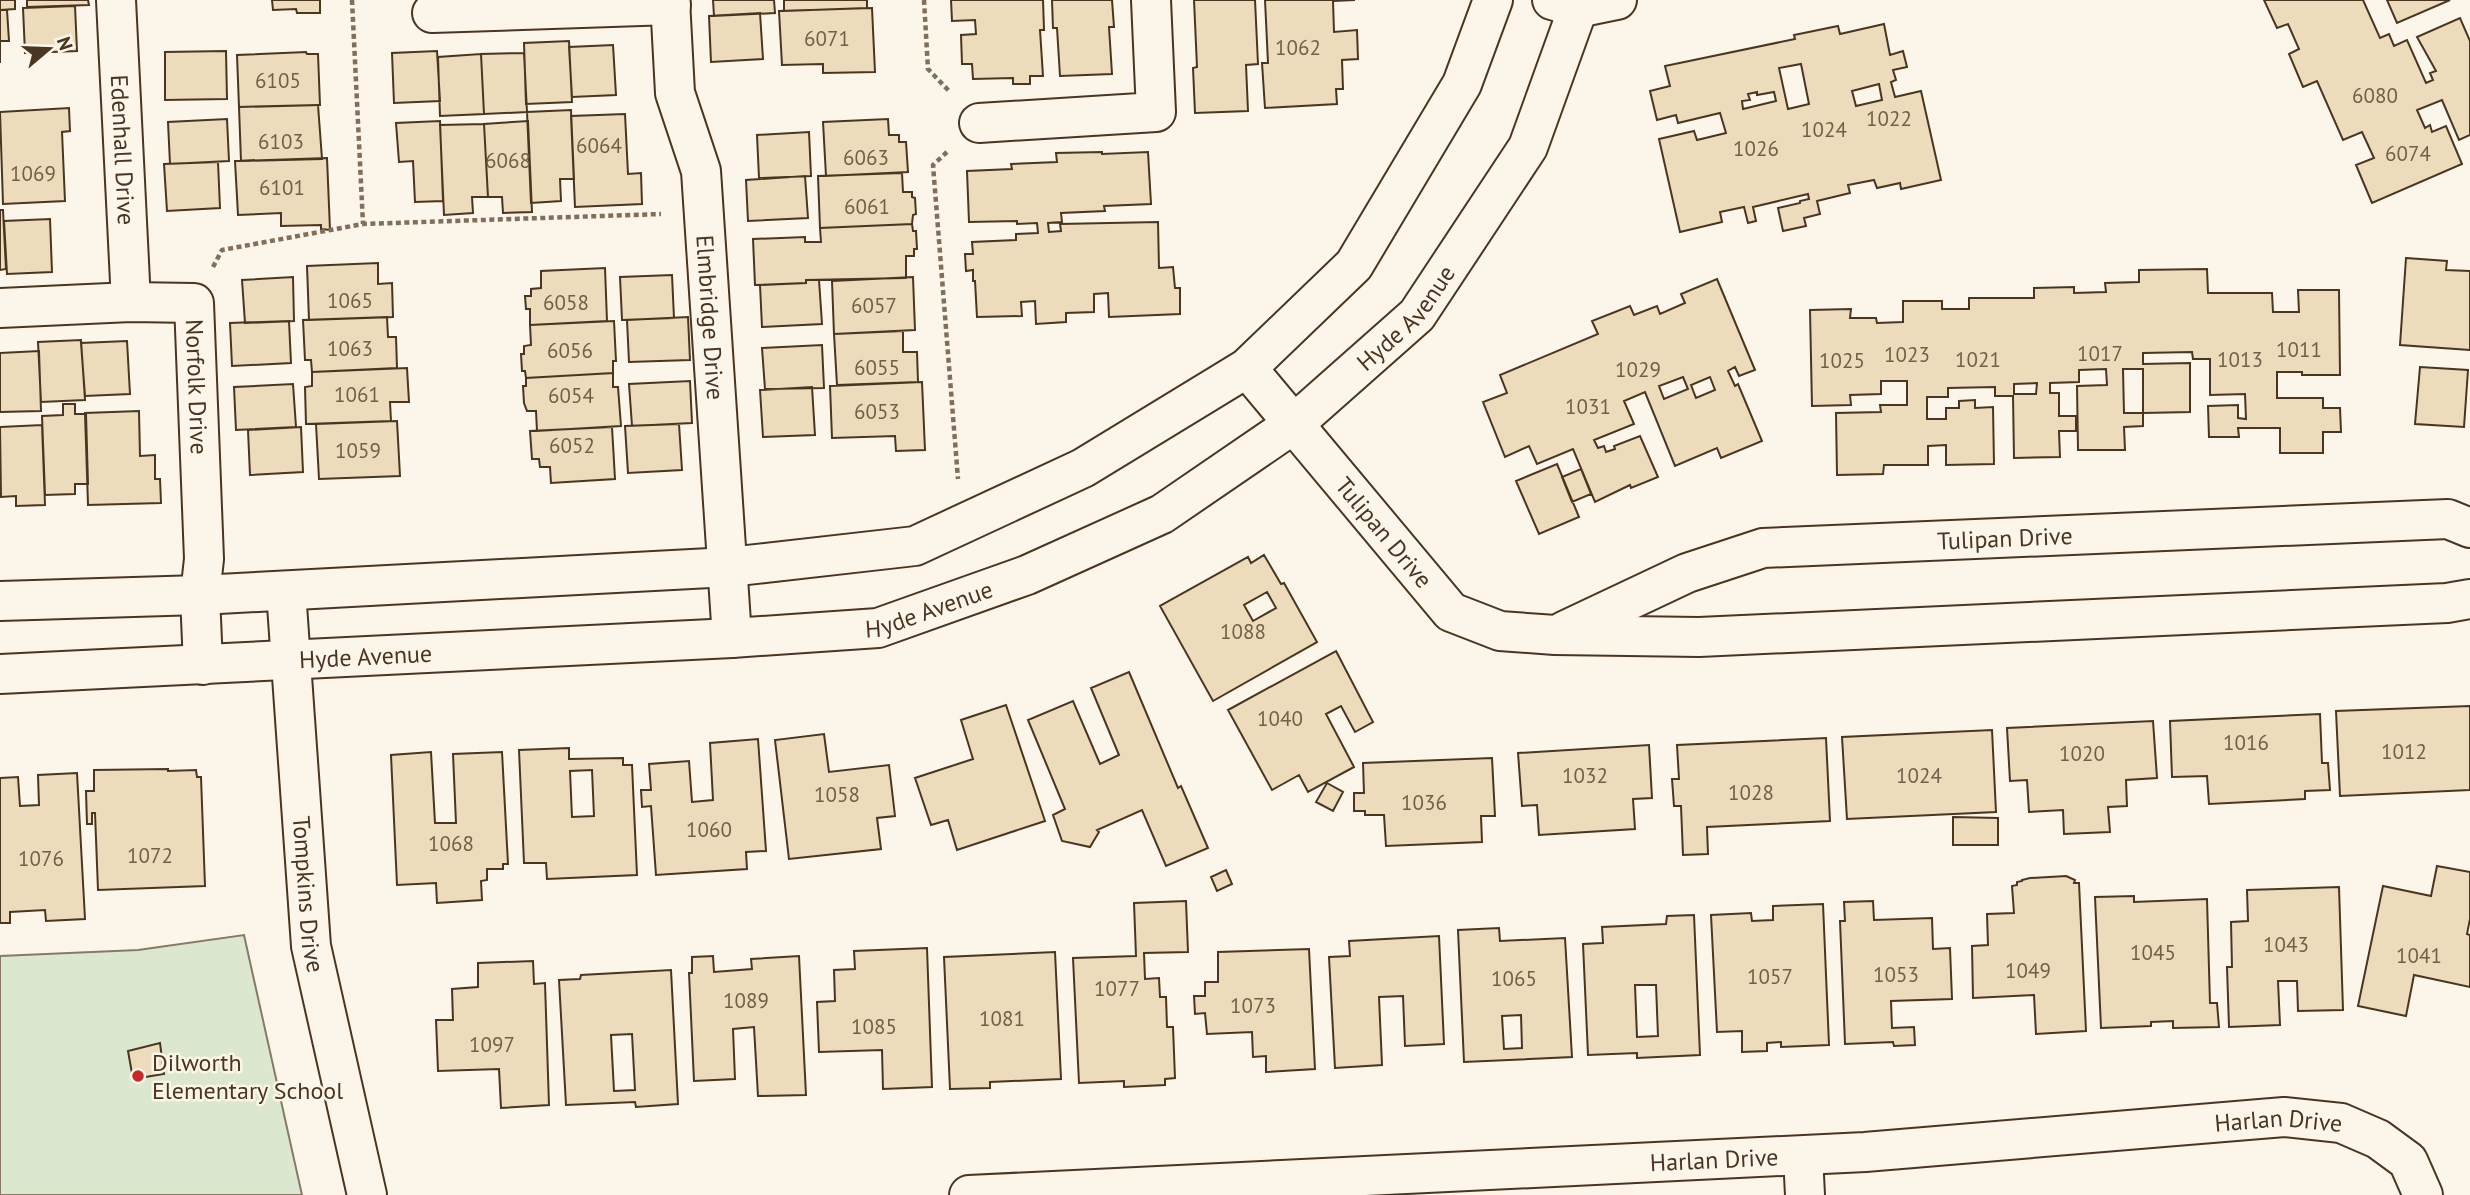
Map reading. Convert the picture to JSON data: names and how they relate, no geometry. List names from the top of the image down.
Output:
{
  "streets": {
    "street": [
      "Edenhall Drive",
      "Hyde Avenue",
      "Elmbridge Drive",
      "Norfolk Drive",
      "Tulipan Drive",
      "Tompkins Drive",
      "Harlan Drive"
    ]
  },
  "crossings": [
    ["Edenhall Drive", "Norfolk Drive"],
    ["Hyde Avenue", "Elmbridge Drive"],
    ["Hyde Avenue", "Norfolk Drive"],
    ["Hyde Avenue", "Tulipan Drive"],
    ["Hyde Avenue", "Tompkins Drive"]
  ],
  "places": ["Dilworth Elementary School"],
  "house_numbers": [
    "6071",
    "1062",
    "6105",
    "6080",
    "1022",
    "1024",
    "6103",
    "6064",
    "1026",
    "6074",
    "6063",
    "6068",
    "1069",
    "6101",
    "6061",
    "1065",
    "6058",
    "6057",
    "1063",
    "1011",
    "6056",
    "1017",
    "1023",
    "1021",
    "1013",
    "1025",
    "6055",
    "1029",
    "1061",
    "6054",
    "1031",
    "6053",
    "6052",
    "1059",
    "1088",
    "1040",
    "1016",
    "1012",
    "1020",
    "1032",
    "1024",
    "1028",
    "1058",
    "1036",
    "1060",
    "1068",
    "1072",
    "1076",
    "1043",
    "1045",
    "1041",
    "1049",
    "1053",
    "1057",
    "1065",
    "1077",
    "1089",
    "1073",
    "1081",
    "1085",
    "1097"
  ],
  "north": "right"
}
